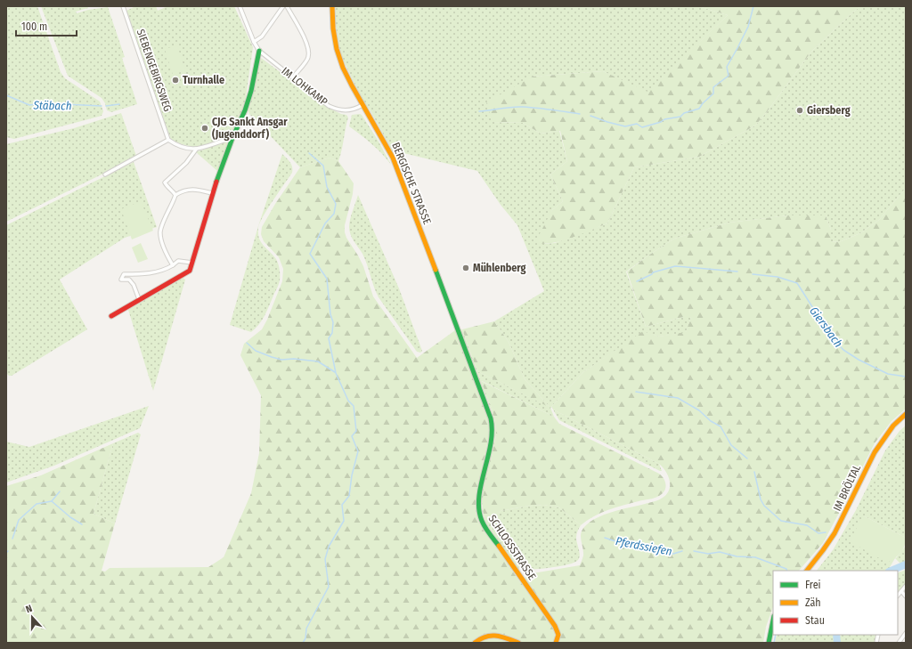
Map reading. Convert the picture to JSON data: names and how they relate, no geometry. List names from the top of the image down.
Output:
{
  "streets": {
    "main road": ["BERGISCHE STRASSE", "IM BRÖLTAL", "SCHLOSSSTRASSE"],
    "street": ["SIEBENGEBIRGSWEG", "IM LOHKAMP"]
  },
  "crossings": [
    ["IM LOHKAMP", "BERGISCHE STRASSE"],
    ["BERGISCHE STRASSE", "SCHLOSSSTRASSE"]
  ],
  "water": ["Stäbach", "Giersbach", "Pferdssiefen"],
  "places": [
    "Turnhalle",
    "Giersberg",
    "CJG Sankt Ansgar (Jugenddorf)",
    "Mühlenberg"
  ],
  "legend": ["Frei", "Zäh", "Stau"],
  "scale_bar": "100 m",
  "north": "top"
}
